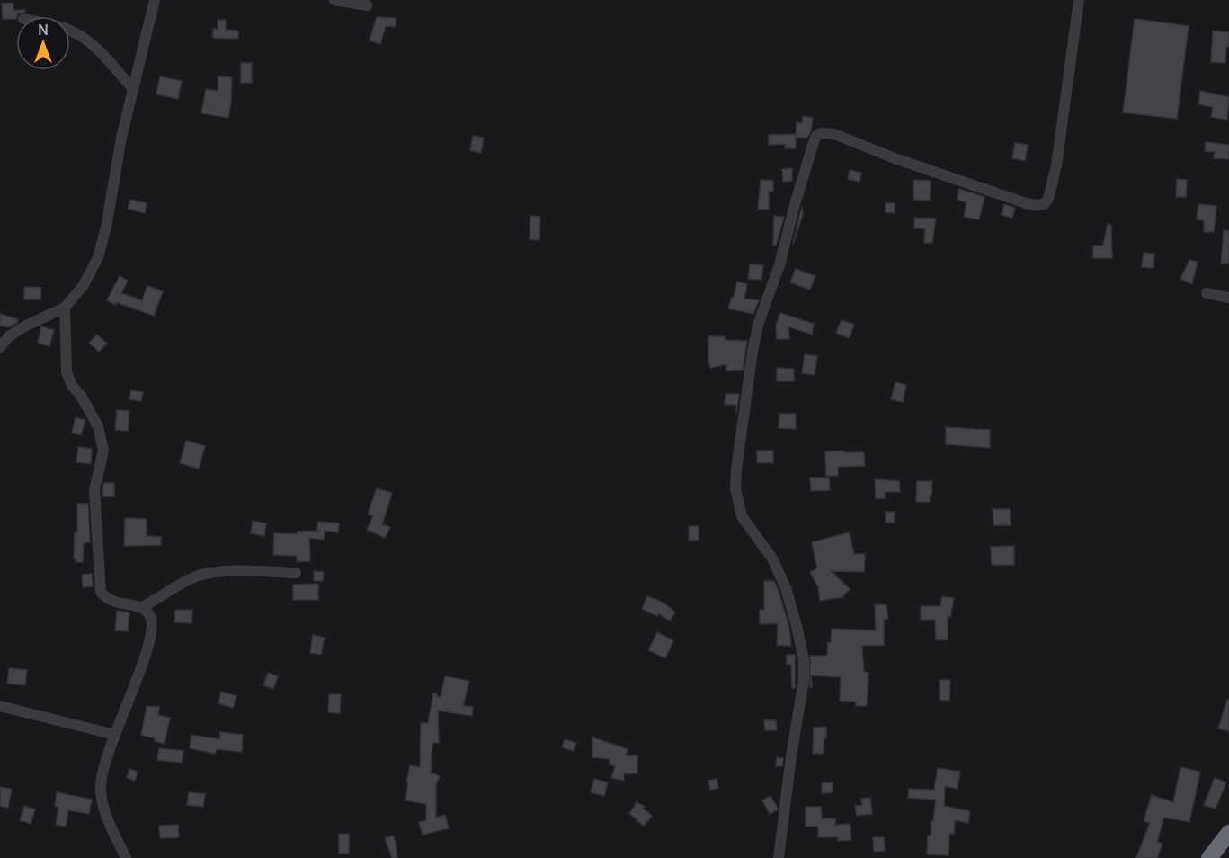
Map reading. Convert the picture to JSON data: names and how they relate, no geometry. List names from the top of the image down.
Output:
{
  "north": "top"
}
